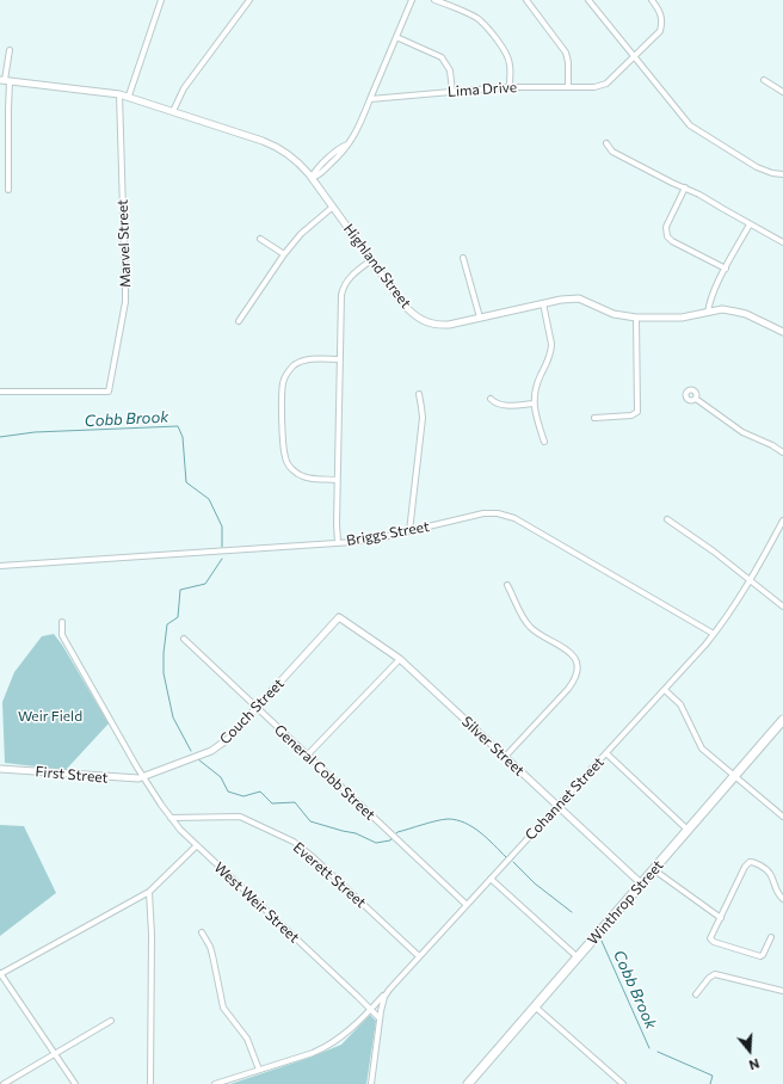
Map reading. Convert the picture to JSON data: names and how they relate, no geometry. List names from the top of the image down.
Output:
{
  "streets": {
    "highway": ["Winthrop Street"],
    "street": [
      "Lima Drive",
      "Marvel Street",
      "Highland Street",
      "Briggs Street",
      "Couch Street",
      "Silver Street",
      "General Cobb Street",
      "First Street",
      "Cohannet Street",
      "Everett Street",
      "West Weir Street"
    ]
  },
  "crossings": [
    ["Marvel Street", "Highland Street"],
    ["Briggs Street", "Cohannet Street"],
    ["Couch Street", "Silver Street"],
    ["Couch Street", "General Cobb Street"],
    ["Couch Street", "First Street"],
    ["Couch Street", "West Weir Street"],
    ["Silver Street", "Cohannet Street"],
    ["Silver Street", "Winthrop Street"],
    ["General Cobb Street", "Cohannet Street"],
    ["First Street", "West Weir Street"],
    ["Cohannet Street", "Everett Street"],
    ["Cohannet Street", "West Weir Street"],
    ["Everett Street", "West Weir Street"]
  ],
  "water": ["Cobb Brook"],
  "parks": ["Weir Field"],
  "north": "bottom"
}
